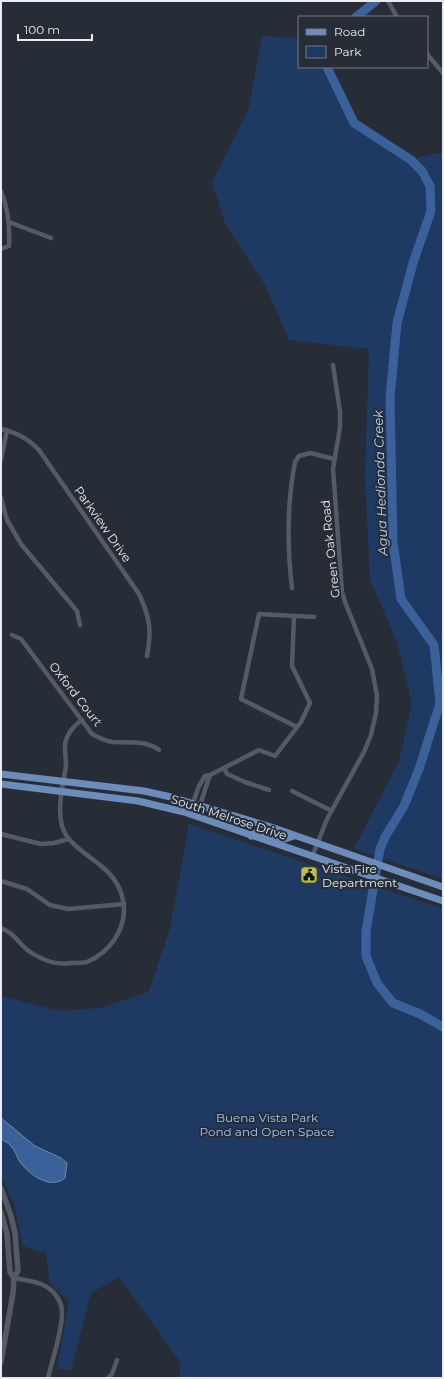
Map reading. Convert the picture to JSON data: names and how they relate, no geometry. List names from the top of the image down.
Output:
{
  "streets": {
    "main road": ["South Melrose Drive"],
    "street": ["Parkview Drive", "Green Oak Road", "Oxford Court"]
  },
  "crossings": [
    ["Green Oak Road", "South Melrose Drive"]
  ],
  "water": ["Agua Hedionda Creek"],
  "parks": ["Buena Vista Park Pond and Open Space"],
  "places": {
    "public building": ["Vista Fire Department"]
  },
  "legend": ["Road", "Park"],
  "scale_bar": "100 m"
}
